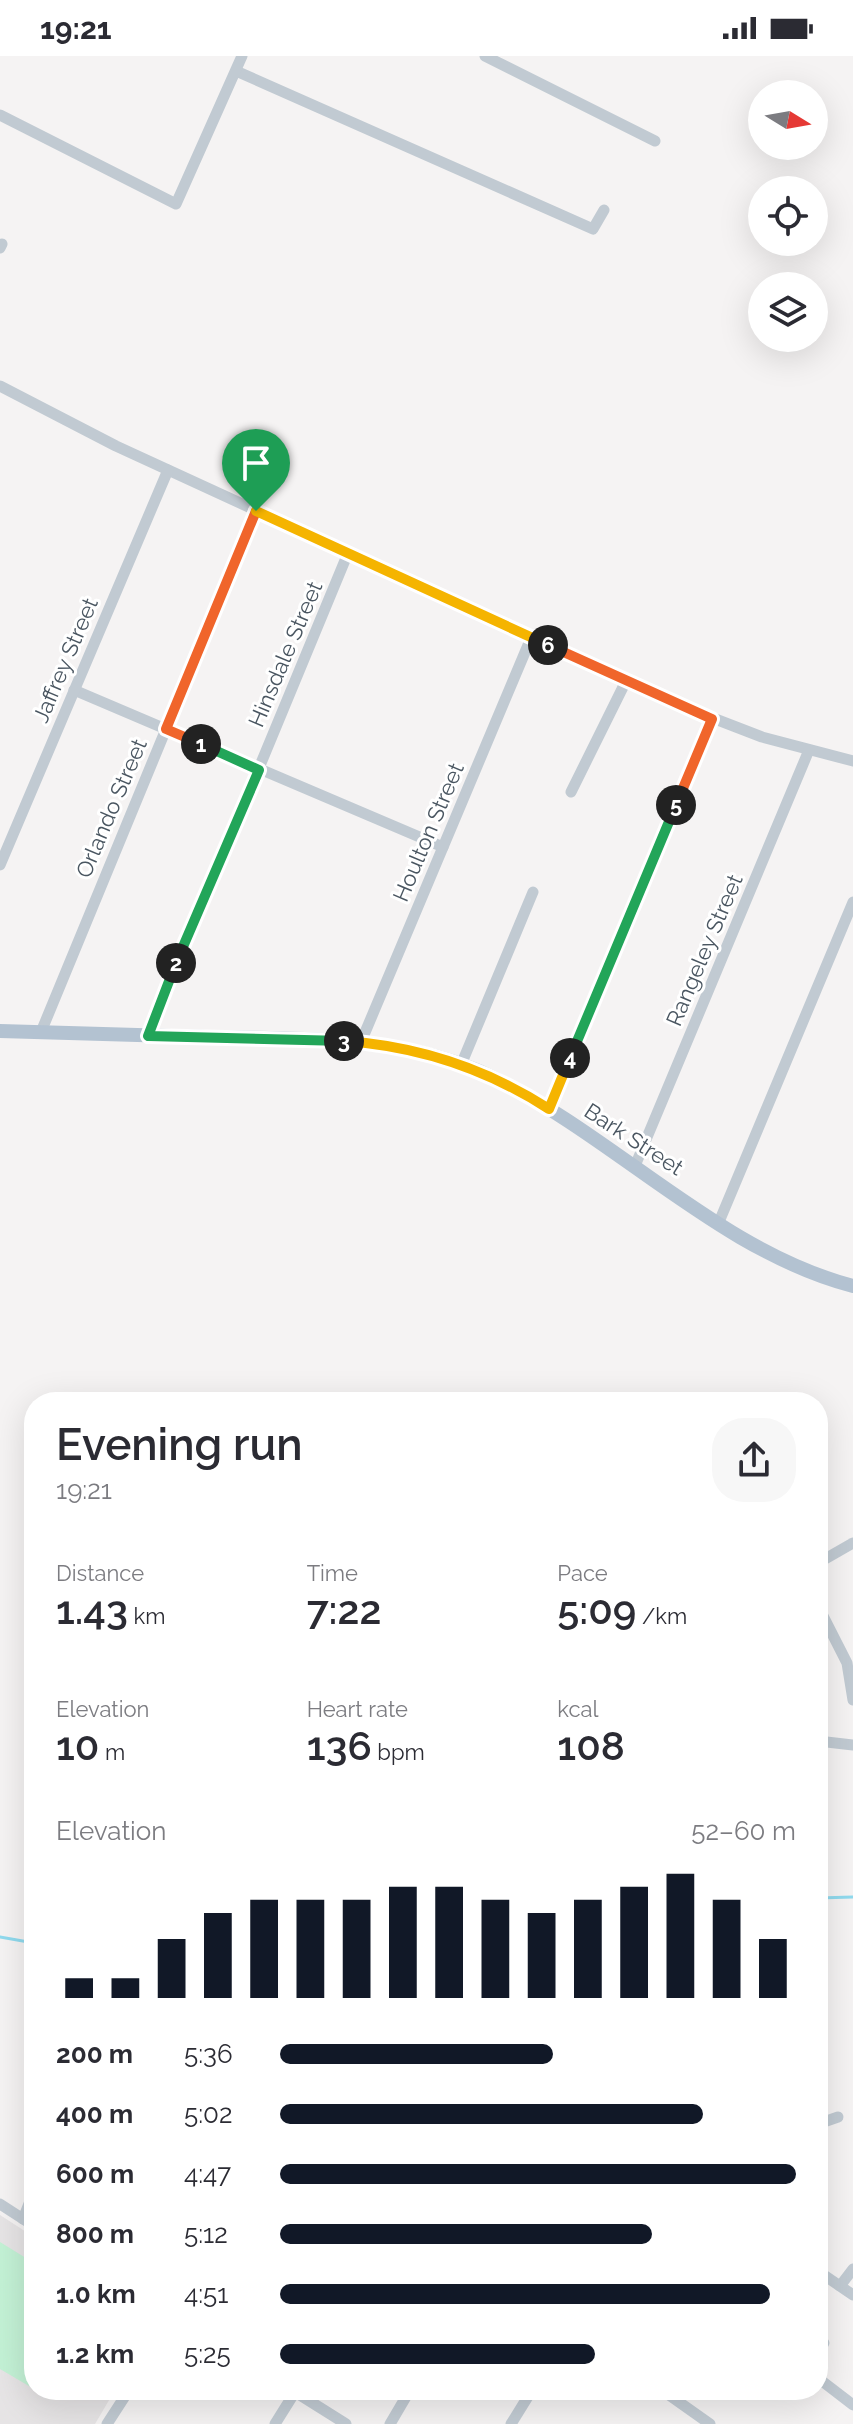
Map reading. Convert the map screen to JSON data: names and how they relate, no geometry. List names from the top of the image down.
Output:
{
  "streets": {
    "main road": ["Bark Street"],
    "street": [
      "Hinsdale Street",
      "Jaffrey Street",
      "Orlando Street",
      "Houlton Street",
      "Rangeley Street"
    ]
  },
  "crossings": [
    ["Hinsdale Street", "Bark Street"],
    ["Orlando Street", "Bark Street"],
    ["Houlton Street", "Bark Street"],
    ["Rangeley Street", "Bark Street"]
  ],
  "north": "right",
  "page": {
    "status": "19:21",
    "pins": [
      "6",
      "1",
      "5",
      "2",
      "3",
      "4"
    ],
    "heading": ["Evening run", "19:21"],
    "stats": [
      ["Distance", "1.43 km"],
      ["Time", "7:22"],
      ["Pace", "5:09 /km"],
      ["Elevation", "10 m"],
      ["Heart rate", "136 bpm"],
      ["kcal", "108"]
    ],
    "chart": ["Elevation", "52–60 m"],
    "list": [
      {
        "name": "200 m",
        "note": "5:36"
      },
      {
        "name": "400 m",
        "note": "5:02"
      },
      {
        "name": "600 m",
        "note": "4:47"
      },
      {
        "name": "800 m",
        "note": "5:12"
      },
      {
        "name": "1.0 km",
        "note": "4:51"
      },
      {
        "name": "1.2 km",
        "note": "5:25"
      }
    ]
  }
}
